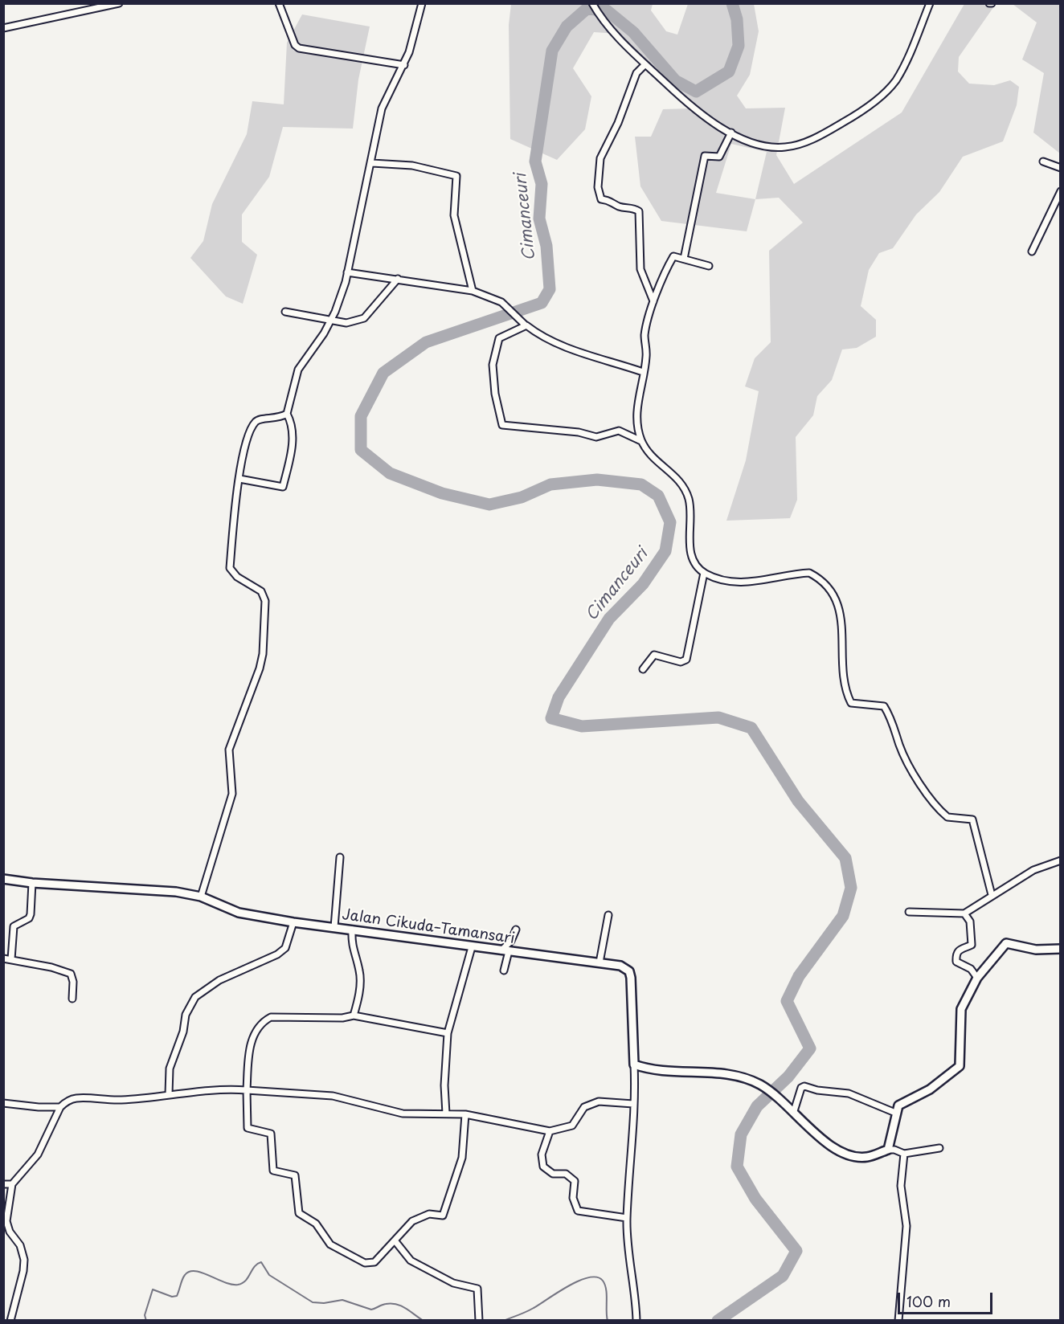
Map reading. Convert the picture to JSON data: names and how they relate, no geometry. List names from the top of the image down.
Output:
{
  "streets": {
    "street": ["Jalan Cikuda–Tamansari"]
  },
  "water": ["Cimanceuri"],
  "scale_bar": "100 m"
}
